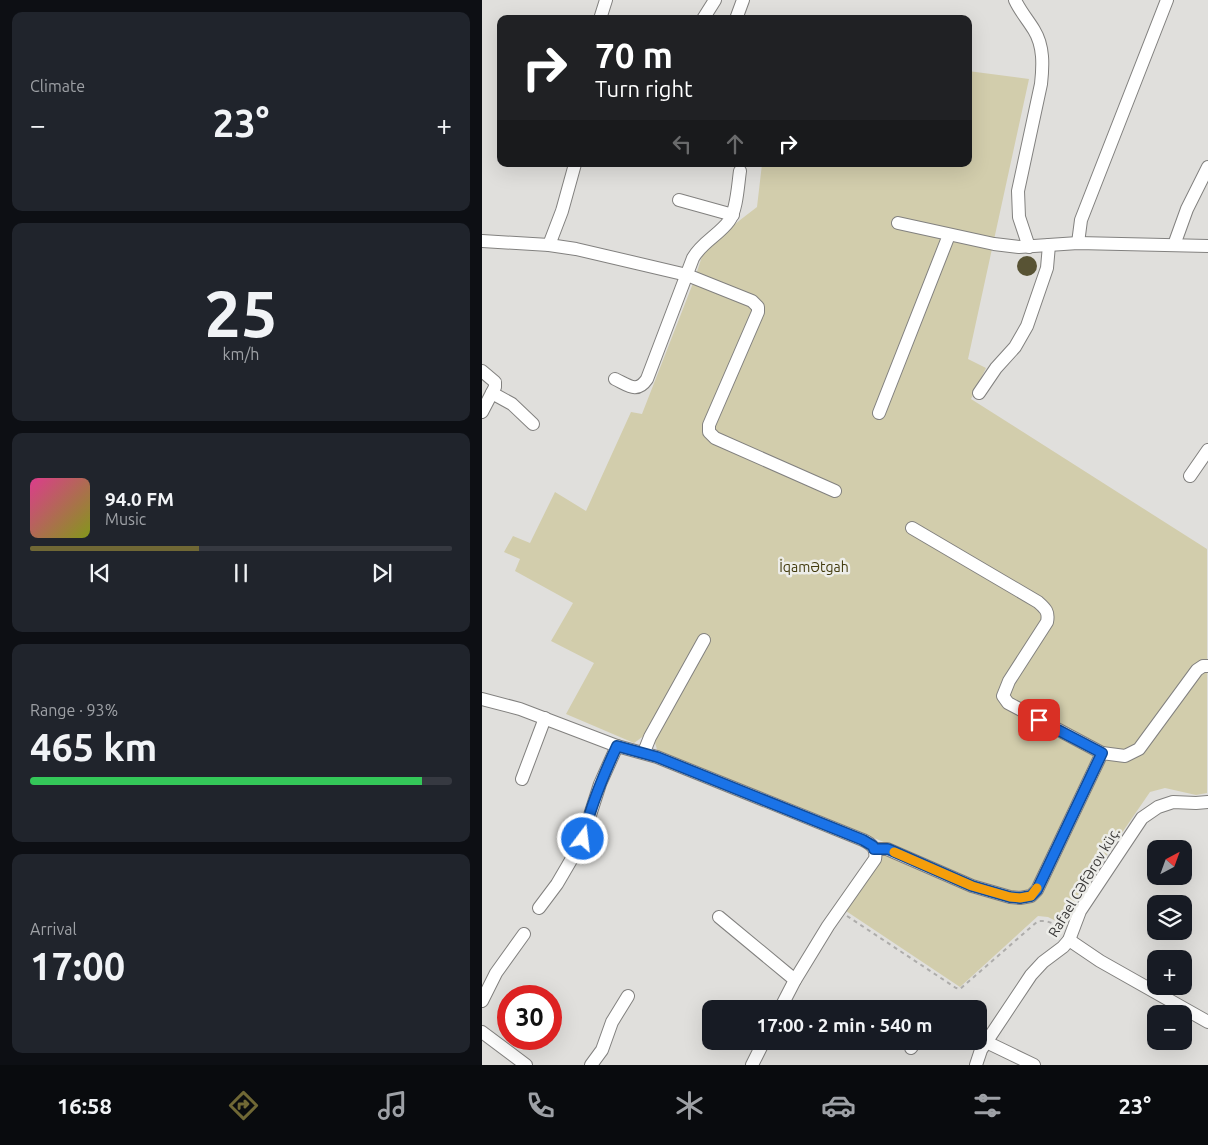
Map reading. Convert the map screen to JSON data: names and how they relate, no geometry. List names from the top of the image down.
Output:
{
  "streets": {
    "street": ["Rafael Cəfərov küç."]
  },
  "parks": ["İqamətgah"],
  "north": "top right",
  "page": {
    "tile": [
      "Climate",
      ["25", "km/h"],
      ["Range · 93%", "465 km"],
      ["Arrival", "17:00"]
    ],
    "turn": ["70 m", "Turn right"],
    "heat": ["−", "23°", "+"],
    "song": ["94.0 FM", "Music"],
    "map_buttons": ["+", "−"],
    "limit": "30",
    "trip": "17:00 · 2 min · 540 m",
    "tabs": ["16:58", "23°"]
  }
}
